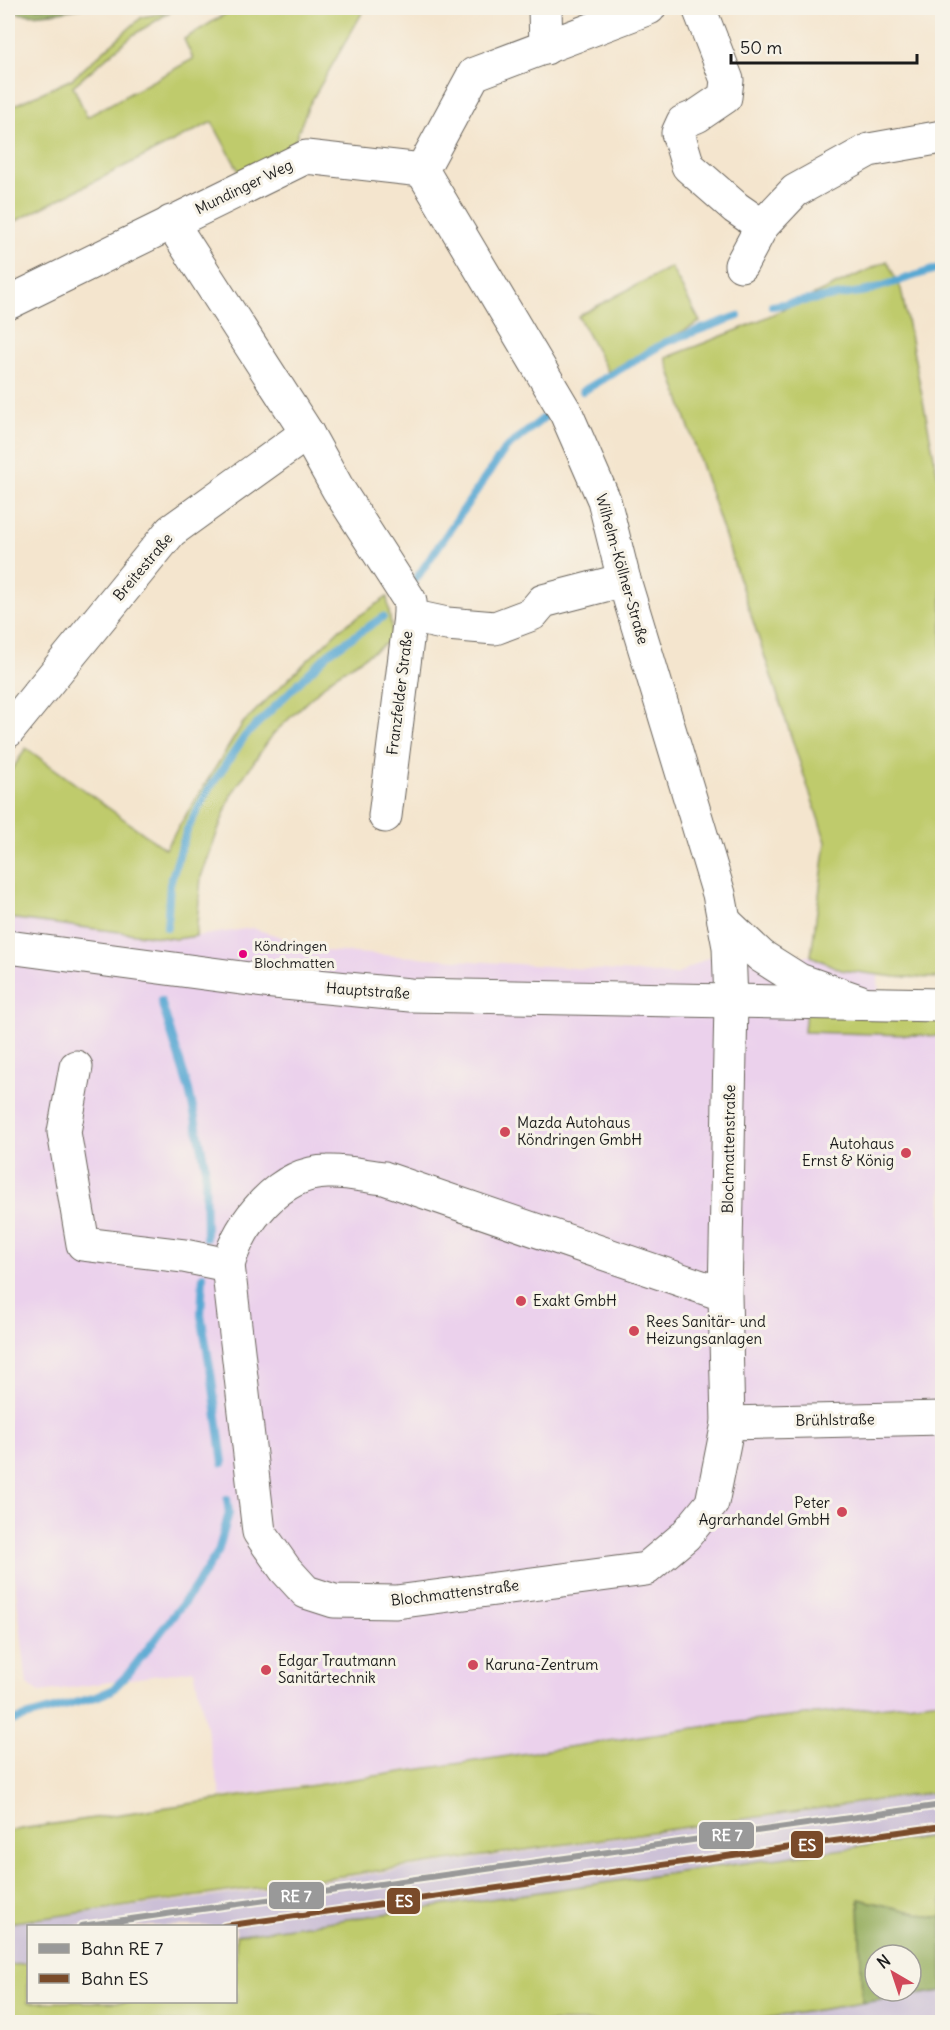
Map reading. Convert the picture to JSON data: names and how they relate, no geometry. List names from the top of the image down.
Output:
{
  "streets": {
    "street": [
      "Mundinger Weg",
      "Breitestraße",
      "Wilhelm-Köllner-Straße",
      "Franzfelder Straße",
      "Hauptstraße",
      "Blochmattenstraße",
      "Brühlstraße"
    ]
  },
  "crossings": [
    ["Mundinger Weg", "Wilhelm-Köllner-Straße"],
    ["Wilhelm-Köllner-Straße", "Franzfelder Straße"],
    ["Wilhelm-Köllner-Straße", "Hauptstraße"],
    ["Wilhelm-Köllner-Straße", "Blochmattenstraße"],
    ["Hauptstraße", "Blochmattenstraße"],
    ["Blochmattenstraße", "Brühlstraße"]
  ],
  "places": [
    "Köndringen Blochmatten",
    "Mazda Autohaus Köndringen GmbH",
    "Autohaus Ernst & König",
    "Exakt GmbH",
    "Rees Sanitär- und Heizungsanlagen",
    "Peter Agrarhandel GmbH",
    "Karuna-Zentrum",
    "Edgar Trautmann Sanitärtechnik"
  ],
  "lines": ["rail line ES"],
  "legend": ["Bahn RE 7", "Bahn ES"],
  "scale_bar": "50 m",
  "north": "top left"
}
